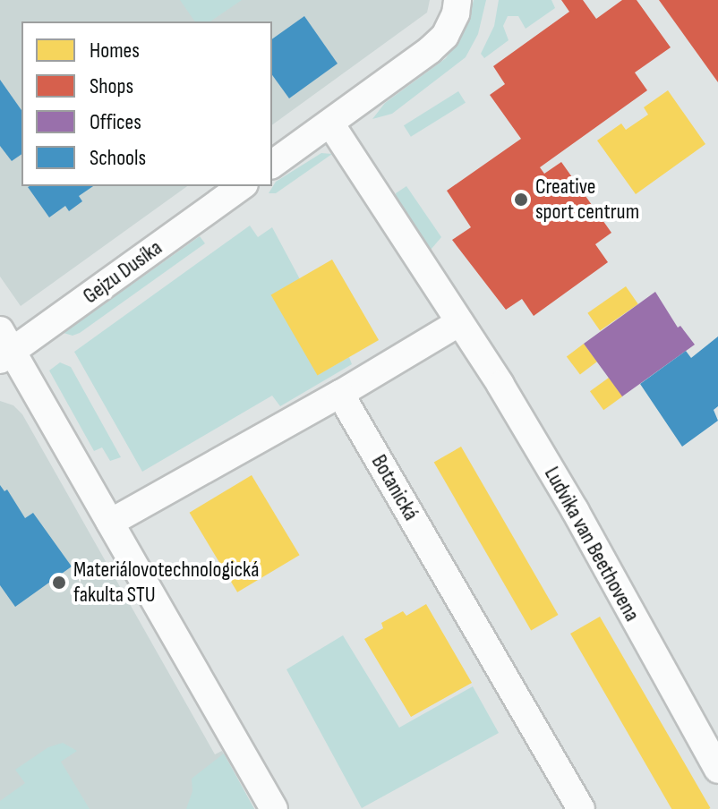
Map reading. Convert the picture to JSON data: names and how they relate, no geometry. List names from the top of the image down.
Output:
{
  "streets": {
    "street": ["Gejzu Dusíka", "Botanická", "Ludvika van Beethovena"]
  },
  "places": ["Creative sport centrum", "Materiálovotechnologická fakulta STU"],
  "legend": [
    "Homes",
    "Shops",
    "Offices",
    "Schools"
  ]
}
